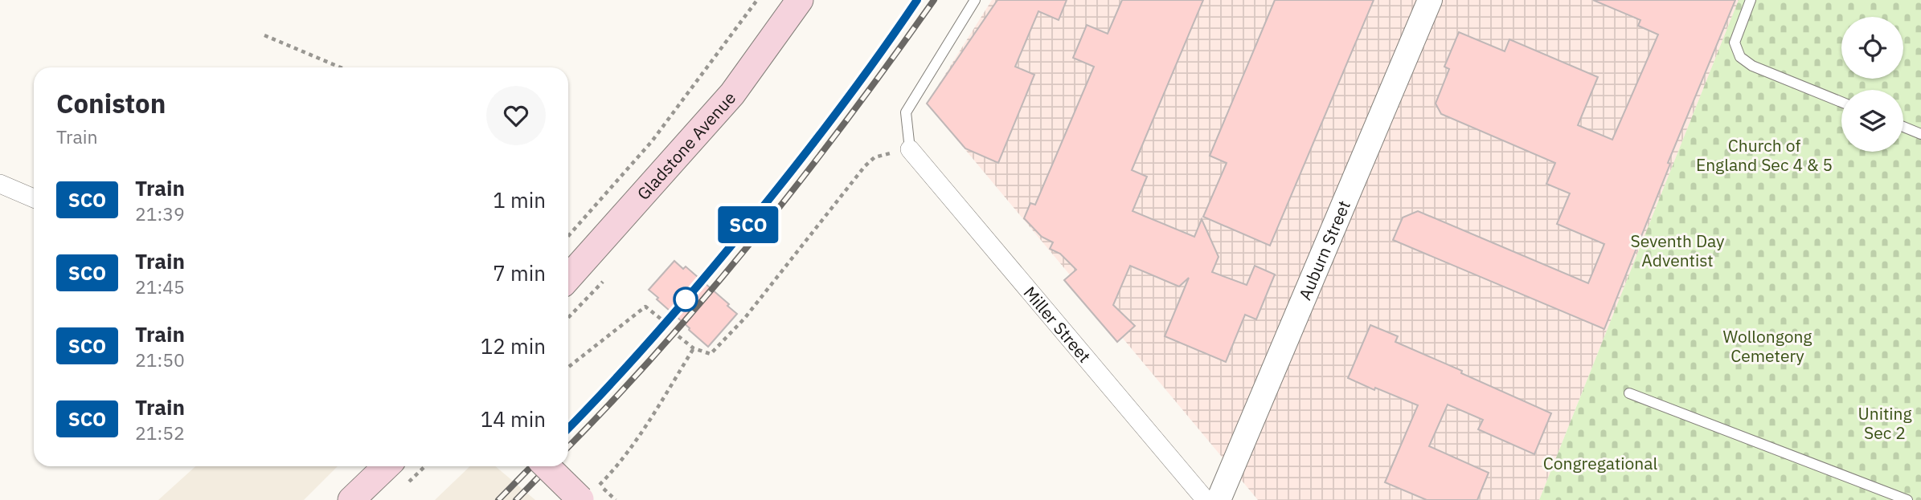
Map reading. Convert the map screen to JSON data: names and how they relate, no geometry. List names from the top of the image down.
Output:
{
  "streets": {
    "main road": ["Gladstone Avenue"],
    "street": ["Auburn Street", "Miller Street"]
  },
  "parks": [
    "Church of England Sec 4 & 5",
    "Seventh Day Adventist",
    "Wollongong Cemetery",
    "Uniting Sec 2",
    "Congregational"
  ],
  "page": {
    "on_map": "SCO",
    "heading": ["Coniston", "Train"],
    "list": [
      {
        "mark": "SCO",
        "name": "Train",
        "note": "21:39",
        "value": "1 min"
      },
      {
        "mark": "SCO",
        "name": "Train",
        "note": "21:45",
        "value": "7 min"
      },
      {
        "mark": "SCO",
        "name": "Train",
        "note": "21:50",
        "value": "12 min"
      },
      {
        "mark": "SCO",
        "name": "Train",
        "note": "21:52",
        "value": "14 min"
      }
    ]
  }
}
